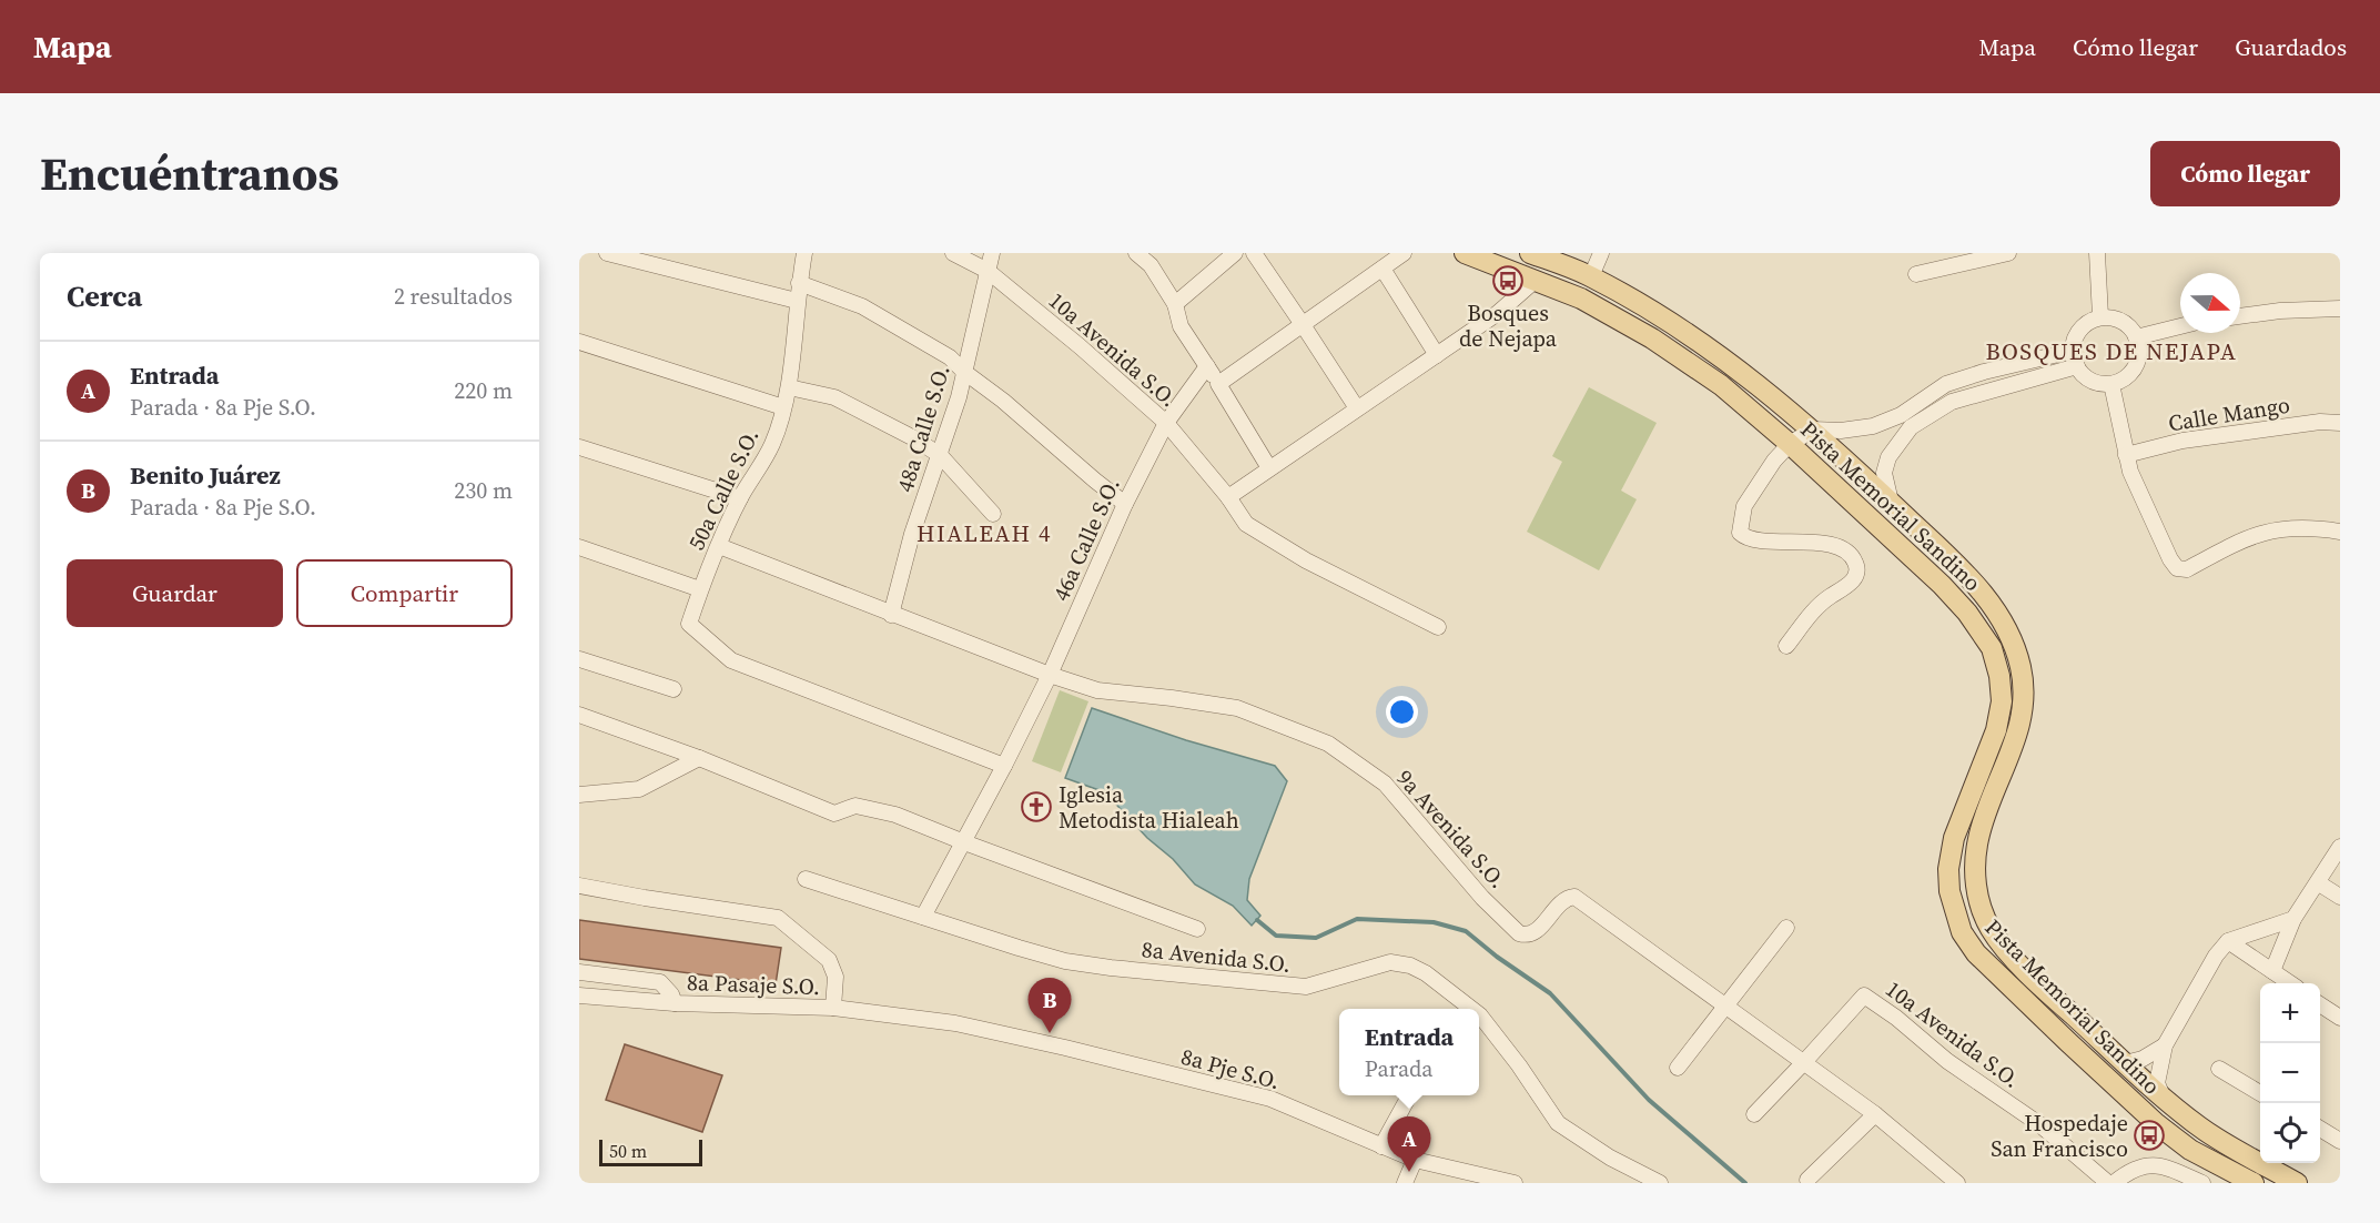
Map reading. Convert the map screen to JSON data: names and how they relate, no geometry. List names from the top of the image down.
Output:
{
  "streets": {
    "main road": ["Pista Memorial Sandino"],
    "street": [
      "10a Avenida S.O.",
      "Calle Mango",
      "48a Calle S.O.",
      "50a Calle S.O.",
      "46a Calle S.O.",
      "9a Avenida S.O.",
      "8a Avenida S.O.",
      "8a Pasaje S.O.",
      "8a Pje S.O."
    ]
  },
  "crossings": [
    ["10a Avenida S.O.", "48a Calle S.O."],
    ["10a Avenida S.O.", "46a Calle S.O."],
    ["48a Calle S.O.", "9a Avenida S.O."],
    ["50a Calle S.O.", "46a Calle S.O."],
    ["50a Calle S.O.", "9a Avenida S.O."],
    ["46a Calle S.O.", "9a Avenida S.O."],
    ["46a Calle S.O.", "8a Avenida S.O."],
    ["8a Pasaje S.O.", "8a Pje S.O."]
  ],
  "districts": ["BOSQUES DE NEJAPA", "HIALEAH 4"],
  "places": {
    "bus stop": ["Bosques de Nejapa", "Hospedaje San Francisco"],
    "church": ["Iglesia Metodista Hialeah"]
  },
  "scale_bar": "50 m",
  "north": "right",
  "page": {
    "header": "Mapa",
    "nav": ["Mapa", "Cómo llegar", "Guardados"],
    "title": "Encuéntranos",
    "buttons": [
      "Cómo llegar",
      ["Guardar", "Compartir"]
    ],
    "heading": ["Cerca", "2 resultados"],
    "list": [
      {
        "mark": "A",
        "name": "Entrada",
        "note": "Parada · 8a Pje S.O.",
        "value": "220 m"
      },
      {
        "mark": "B",
        "name": "Benito Juárez",
        "note": "Parada · 8a Pje S.O.",
        "value": "230 m"
      }
    ],
    "pins": ["B", "A"],
    "map_buttons": ["+", "−"],
    "popup": ["Entrada", "Parada"],
    "scale": "50 m"
  }
}
